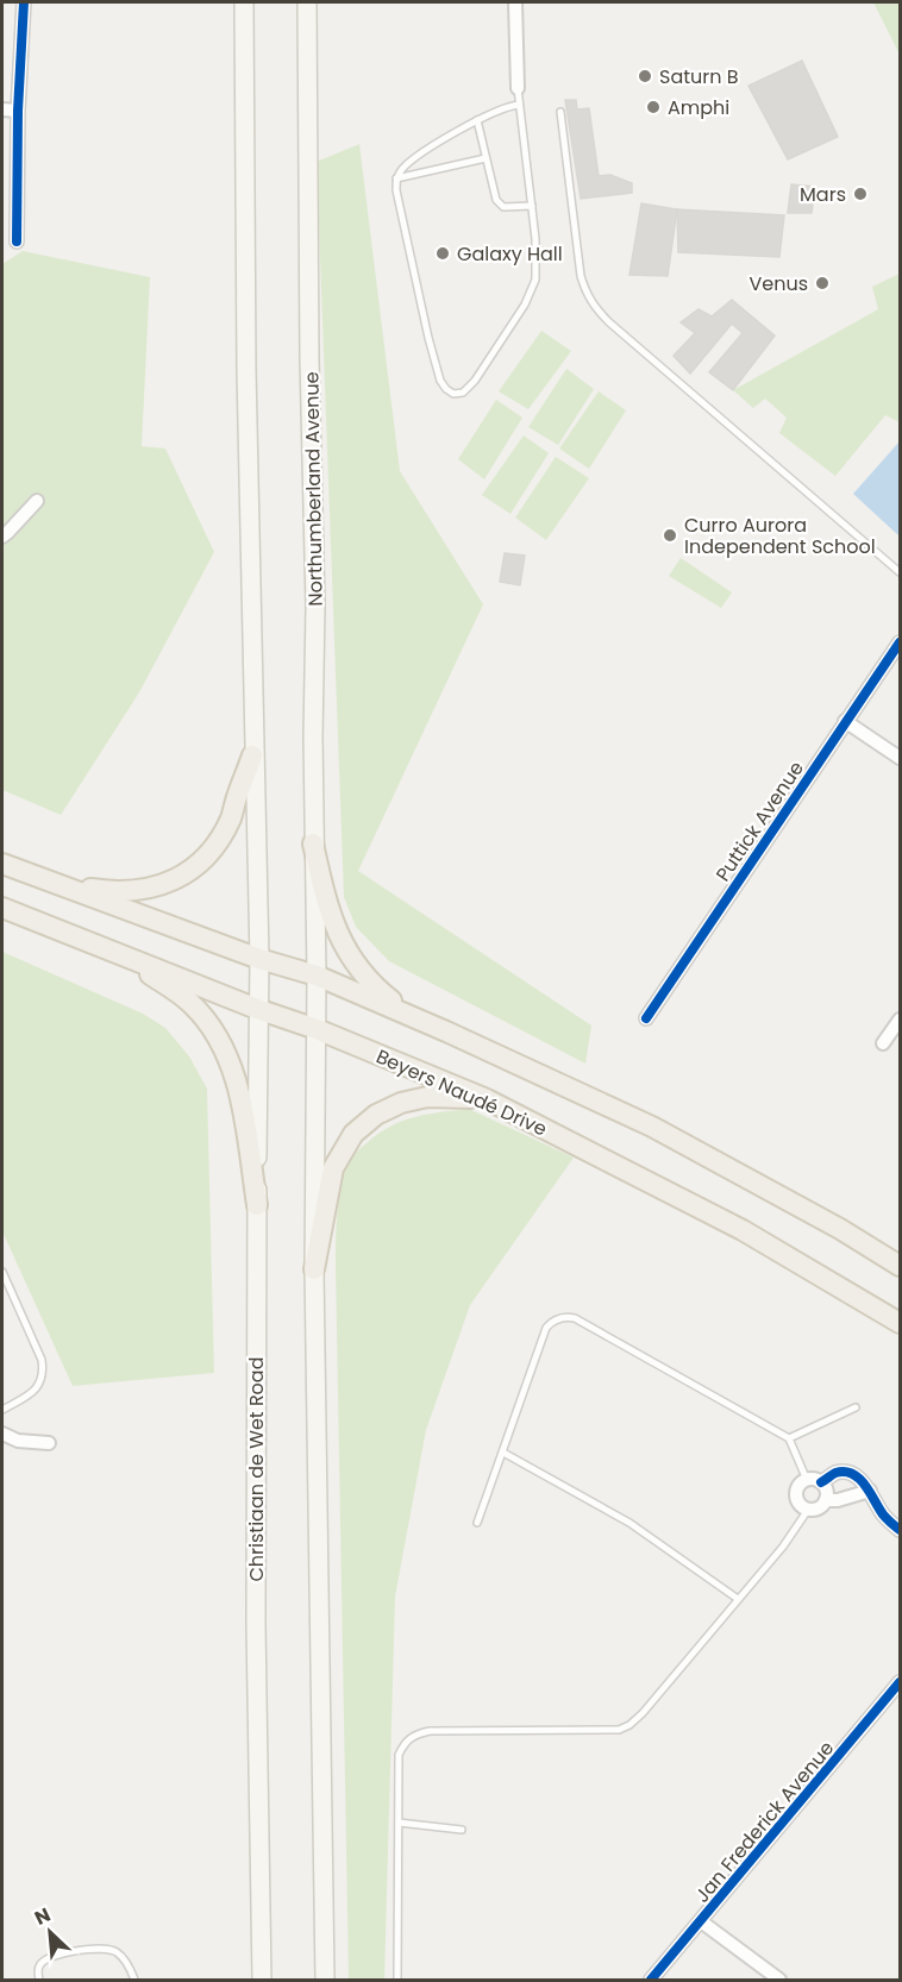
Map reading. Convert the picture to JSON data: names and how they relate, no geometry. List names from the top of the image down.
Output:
{
  "streets": {
    "main road": ["Northumberland Avenue", "Beyers Naudé Drive", "Christiaan de Wet Road"],
    "street": ["Puttick Avenue", "Jan Frederick Avenue"]
  },
  "crossings": [
    ["Beyers Naudé Drive", "Christiaan de Wet Road"]
  ],
  "places": [
    "Saturn B",
    "Amphi",
    "Mars",
    "Galaxy Hall",
    "Venus",
    "Curro Aurora Independent School"
  ],
  "north": "top left"
}
